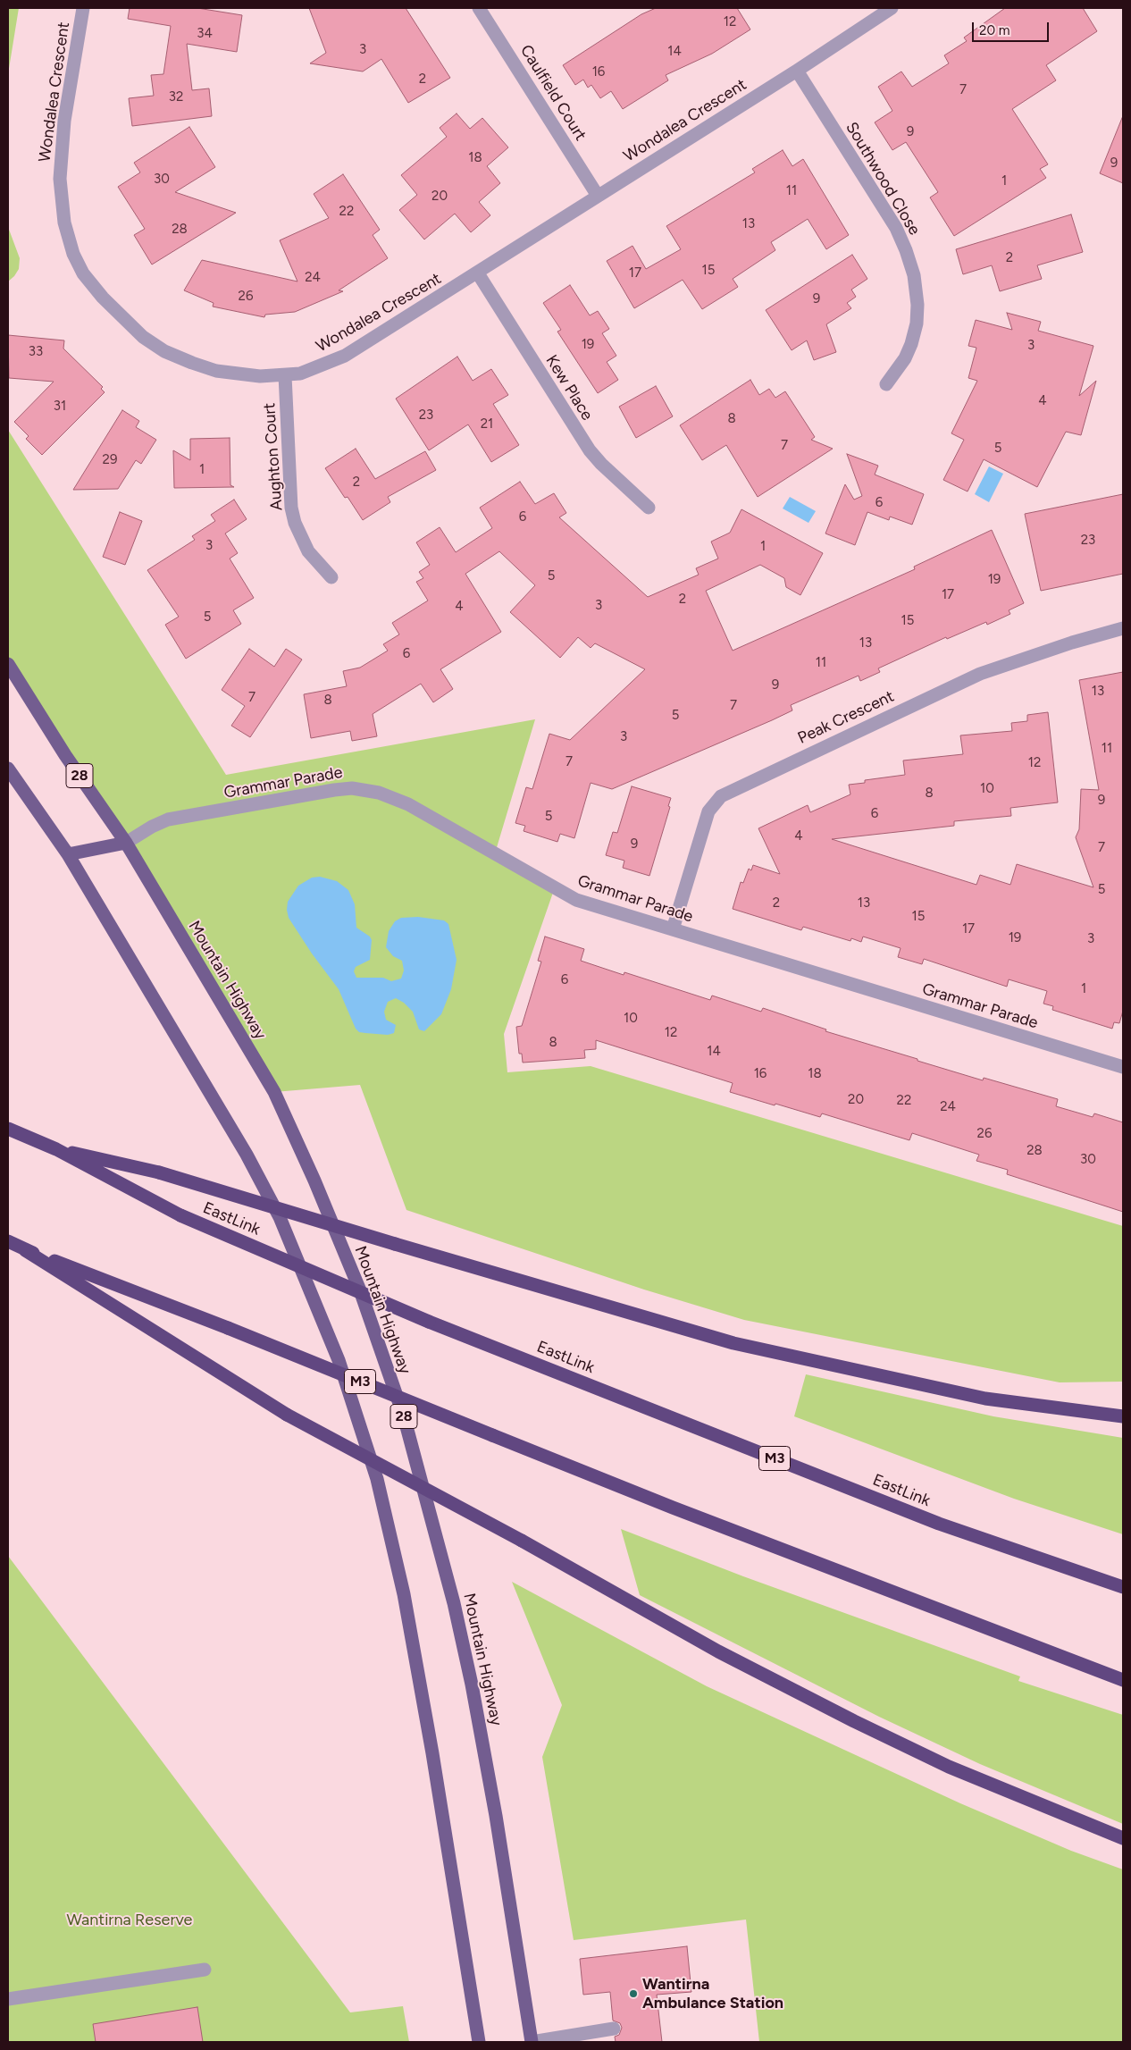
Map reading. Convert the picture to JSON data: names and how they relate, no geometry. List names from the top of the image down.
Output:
{
  "streets": {
    "highway": ["EastLink", "M3"],
    "main road": ["28", "Mountain Highway"],
    "street": [
      "Wondalea Crescent",
      "Caulfield Court",
      "Southwood Close",
      "Kew Place",
      "Aughton Court",
      "Peak Crescent",
      "Grammar Parade"
    ]
  },
  "crossings": [
    ["Wondalea Crescent", "Caulfield Court"],
    ["Wondalea Crescent", "Southwood Close"],
    ["Wondalea Crescent", "Kew Place"],
    ["Wondalea Crescent", "Aughton Court"],
    ["Peak Crescent", "Grammar Parade"],
    ["Grammar Parade", "Mountain Highway"]
  ],
  "parks": ["Wantirna Reserve"],
  "places": ["Wantirna Ambulance Station"],
  "house_numbers": [
    "12",
    "34",
    "3",
    "14",
    "16",
    "2",
    "7",
    "32",
    "9",
    "18",
    "9",
    "30",
    "1",
    "11",
    "20",
    "22",
    "13",
    "28",
    "2",
    "15",
    "17",
    "24",
    "26",
    "9",
    "19",
    "3",
    "33",
    "4",
    "31",
    "23",
    "8",
    "21",
    "7",
    "5",
    "29",
    "1",
    "2",
    "6",
    "6",
    "23",
    "3",
    "1",
    "5",
    "19",
    "17",
    "2",
    "3",
    "4",
    "5",
    "15",
    "13",
    "6",
    "11",
    "9",
    "13",
    "7",
    "8",
    "7",
    "5",
    "3",
    "11",
    "7",
    "12",
    "10",
    "8",
    "9",
    "6",
    "5",
    "4",
    "9",
    "7",
    "5",
    "2",
    "13",
    "15",
    "17",
    "19",
    "3",
    "6",
    "1",
    "10",
    "12",
    "8",
    "14",
    "16",
    "18",
    "20",
    "22",
    "24",
    "26",
    "28",
    "30"
  ],
  "scale_bar": "20 m"
}
